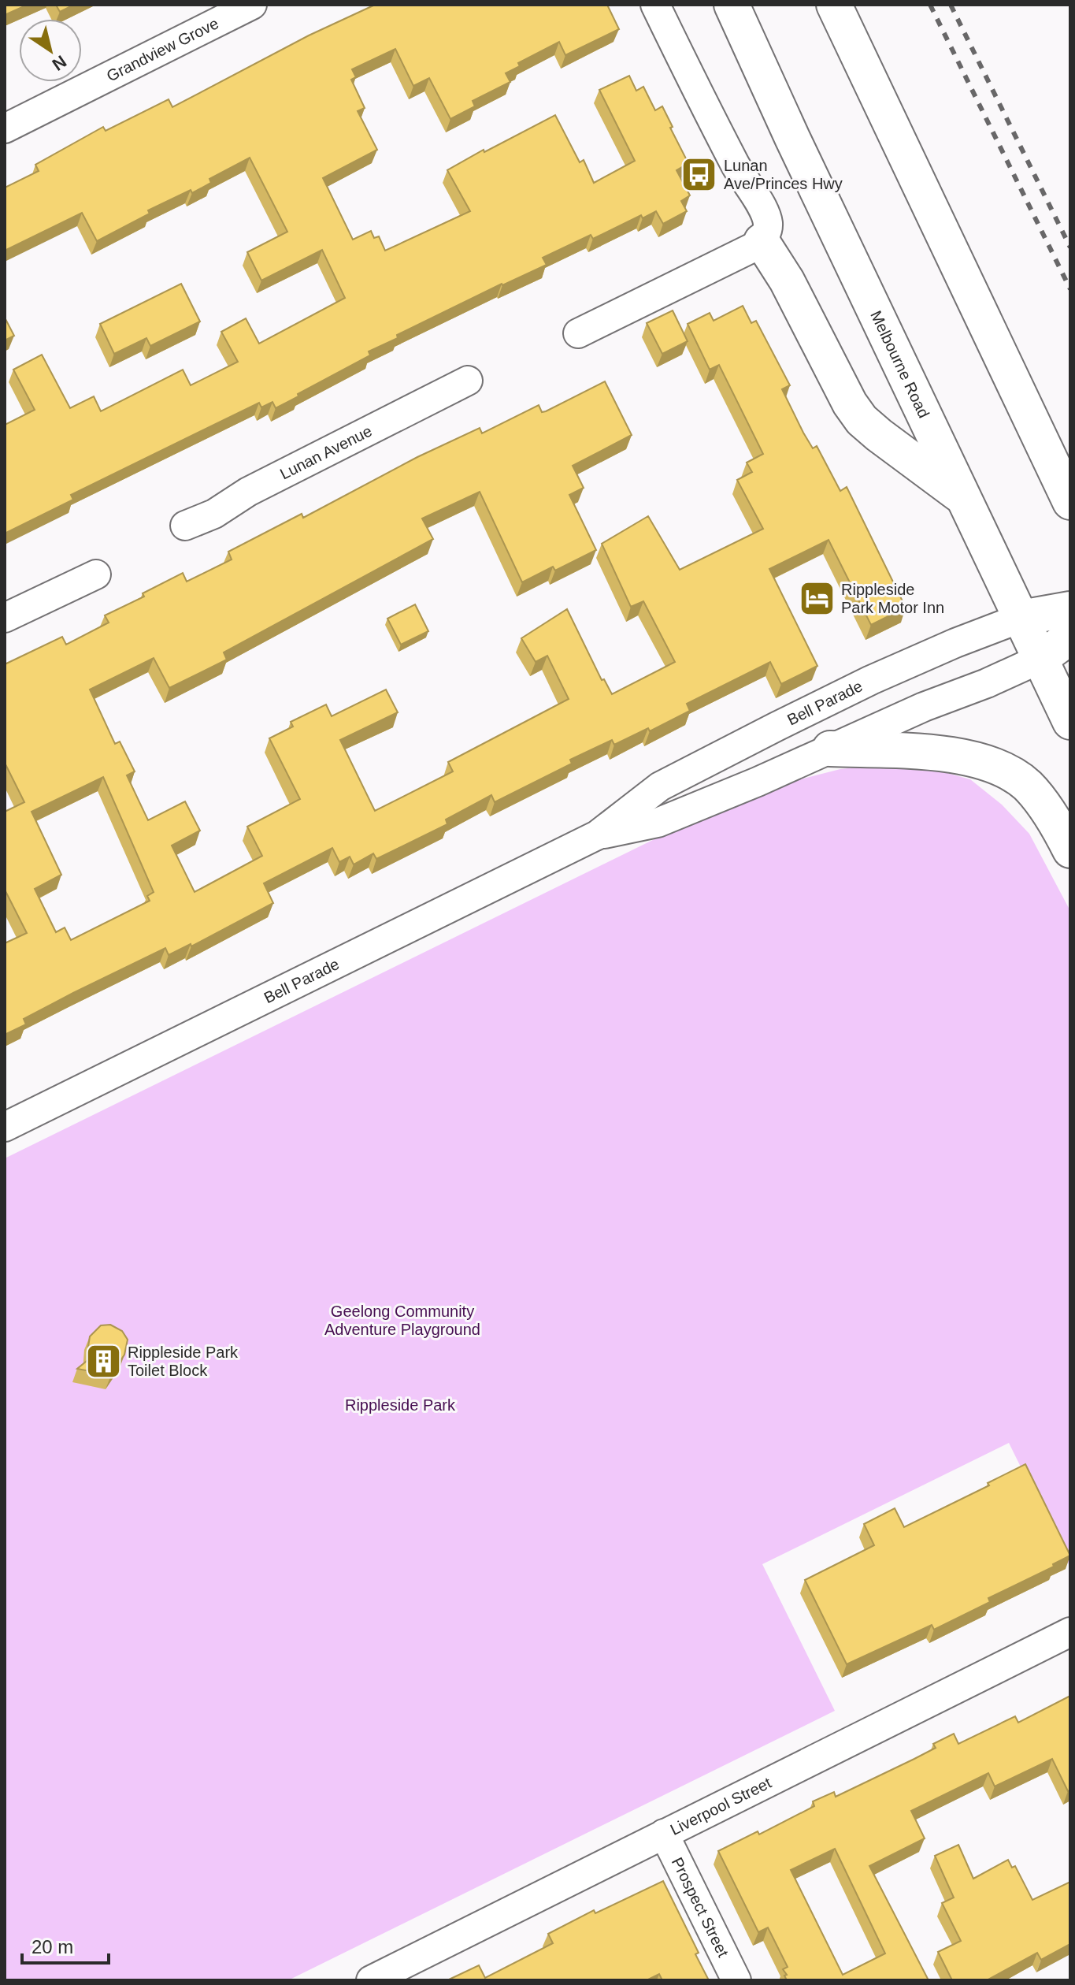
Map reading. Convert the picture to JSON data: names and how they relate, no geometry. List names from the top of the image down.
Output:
{
  "streets": {
    "highway": ["Melbourne Road", "Bell Parade"],
    "street": [
      "Grandview Grove",
      "Lunan Avenue",
      "Liverpool Street",
      "Prospect Street"
    ]
  },
  "crossings": [
    ["Melbourne Road", "Bell Parade"],
    ["Liverpool Street", "Prospect Street"]
  ],
  "parks": ["Geelong Community Adventure Playground", "Rippleside Park"],
  "places": {
    "bus stop": ["Lunan Ave/Princes Hwy"],
    "hotel": ["Rippleside Park Motor Inn"],
    "building": ["Rippleside Park Toilet Block"]
  },
  "scale_bar": "20 m",
  "north": "bottom right"
}
